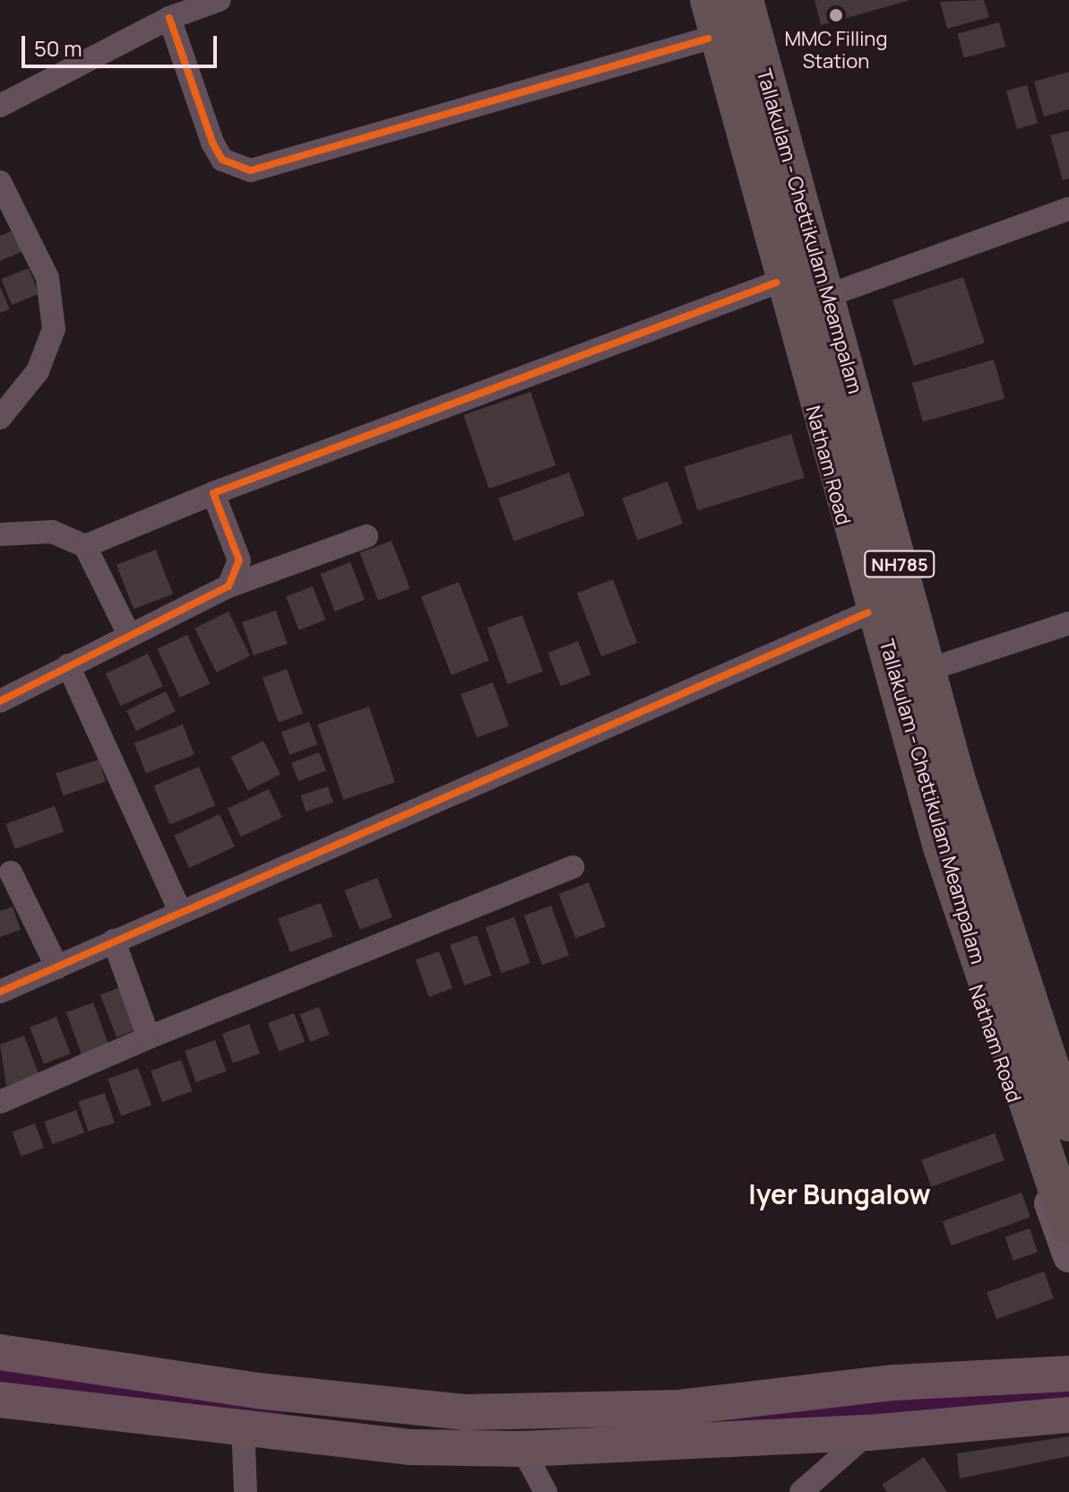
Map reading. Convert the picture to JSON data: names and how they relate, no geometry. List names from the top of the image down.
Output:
{
  "streets": {
    "highway": ["Tallakulam - Chettikulam Meampalam", "NH785"],
    "main road": ["Natham Road"]
  },
  "districts": ["Iyer Bungalow"],
  "places": ["MMC Filling Station"],
  "scale_bar": "50 m"
}
